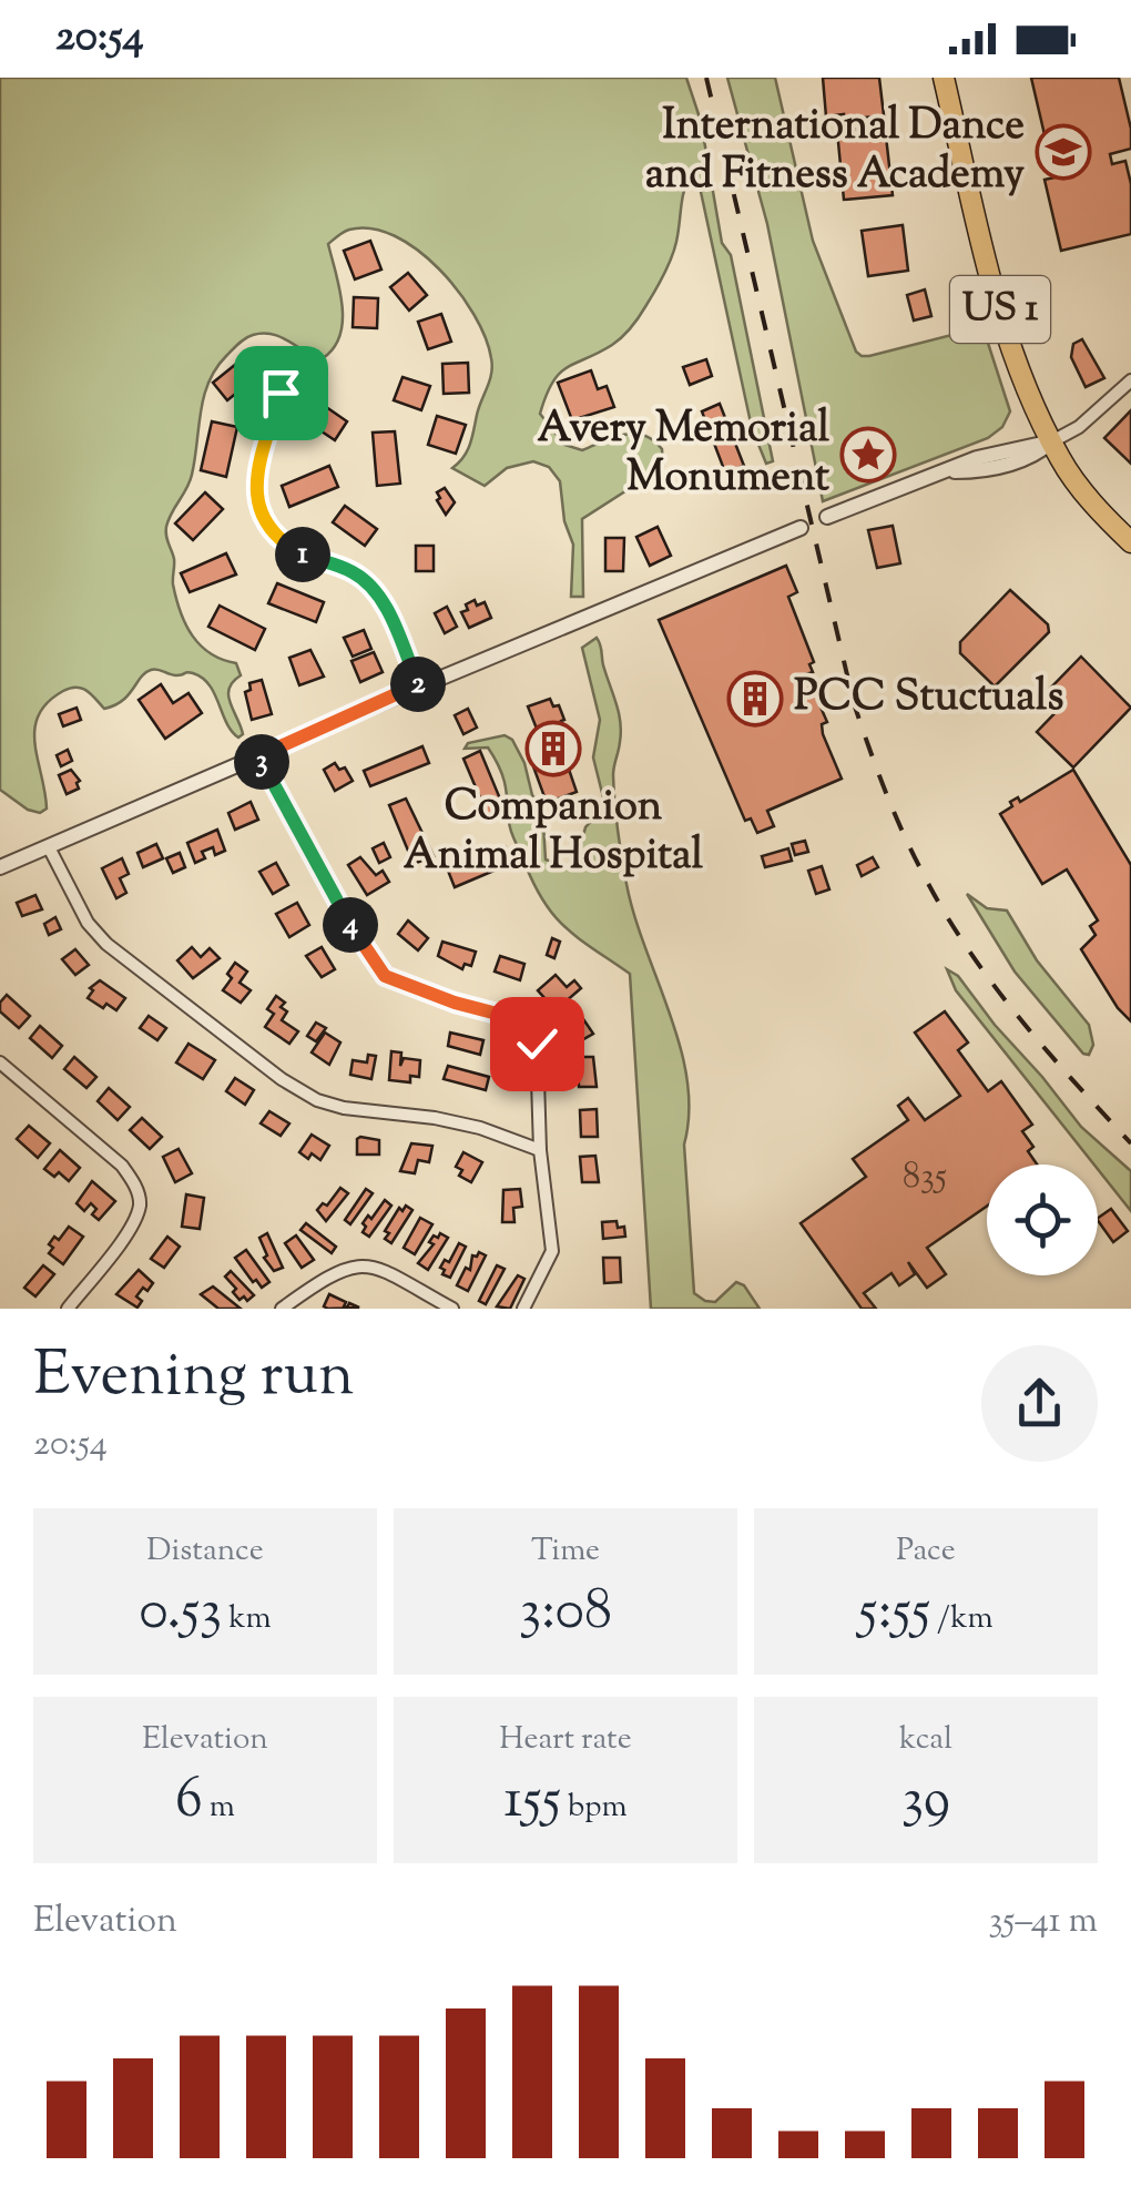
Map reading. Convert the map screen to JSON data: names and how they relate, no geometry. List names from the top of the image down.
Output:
{
  "streets": {
    "main road": ["US 1"]
  },
  "places": {
    "school or university": ["International Dance and Fitness Academy"],
    "place": ["Avery Memorial Monument"],
    "building": ["PCC Stuctuals", "Companion Animal Hospital"]
  },
  "house_numbers": ["835"],
  "page": {
    "status": "20:54",
    "pins": [
      "1",
      "2",
      "3",
      "4"
    ],
    "heading": ["Evening run", "20:54"],
    "stats": [
      ["Distance", "0.53 km"],
      ["Time", "3:08"],
      ["Pace", "5:55 /km"],
      ["Elevation", "6 m"],
      ["Heart rate", "155 bpm"],
      ["kcal", "39"]
    ],
    "chart": ["Elevation", "35–41 m"]
  }
}
